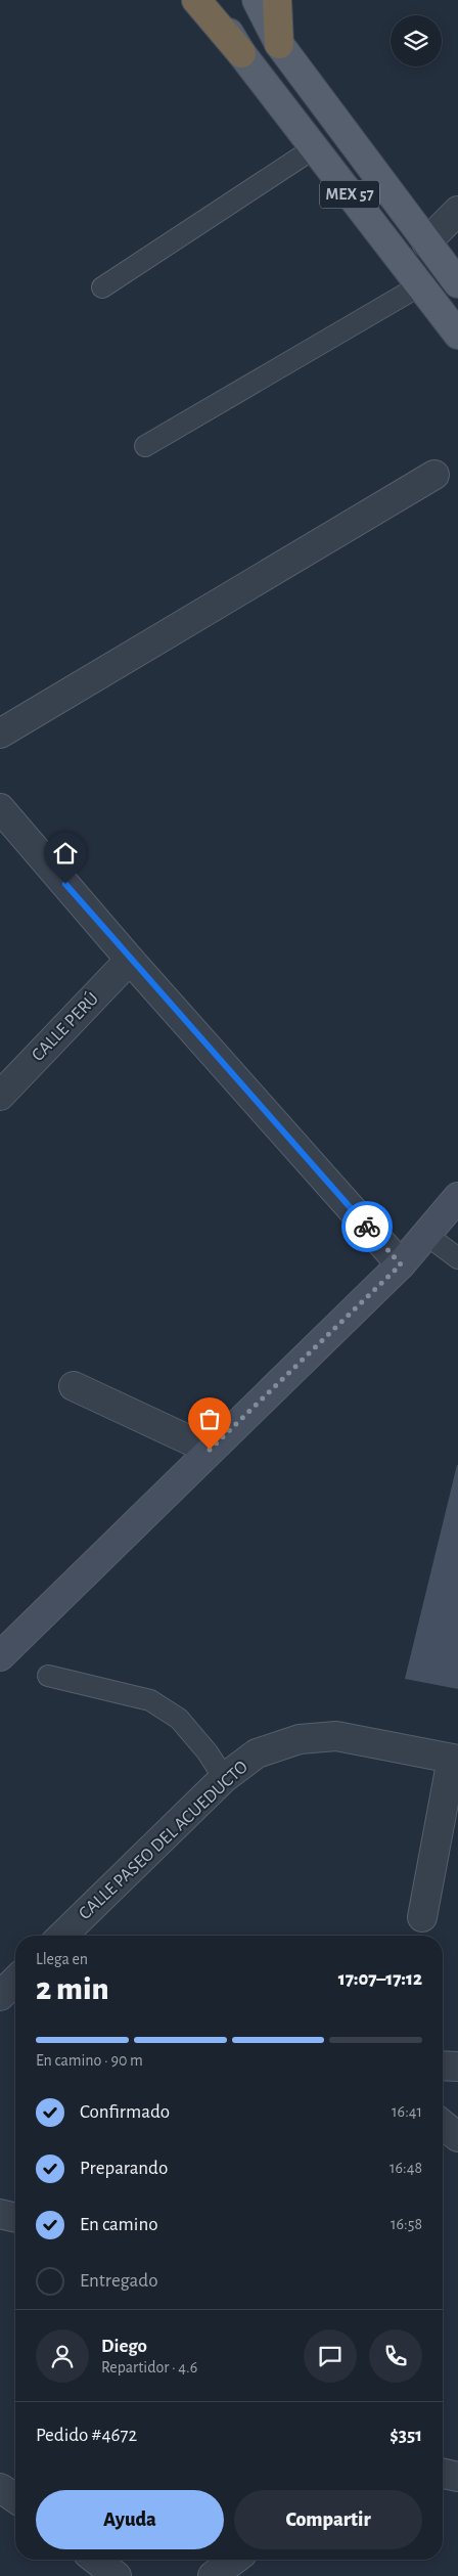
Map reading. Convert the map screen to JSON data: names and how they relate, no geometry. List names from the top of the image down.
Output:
{
  "streets": {
    "main road": ["MEX 57"],
    "street": ["CALLE PERÚ", "CALLE PASEO DEL ACUEDUCTO"]
  },
  "page": {
    "heading": ["2 min", "Llega en", "17:07–17:12"],
    "panel": [
      "Diego",
      "Repartidor · 4.6",
      "Pedido #4672",
      "$351"
    ],
    "bar": "En camino · 90 m",
    "list": [
      ["Confirmado", "16:41"],
      ["Preparando", "16:48"],
      ["En camino", "16:58"],
      "Entregado"
    ],
    "buttons": ["Ayuda", "Compartir"]
  }
}
